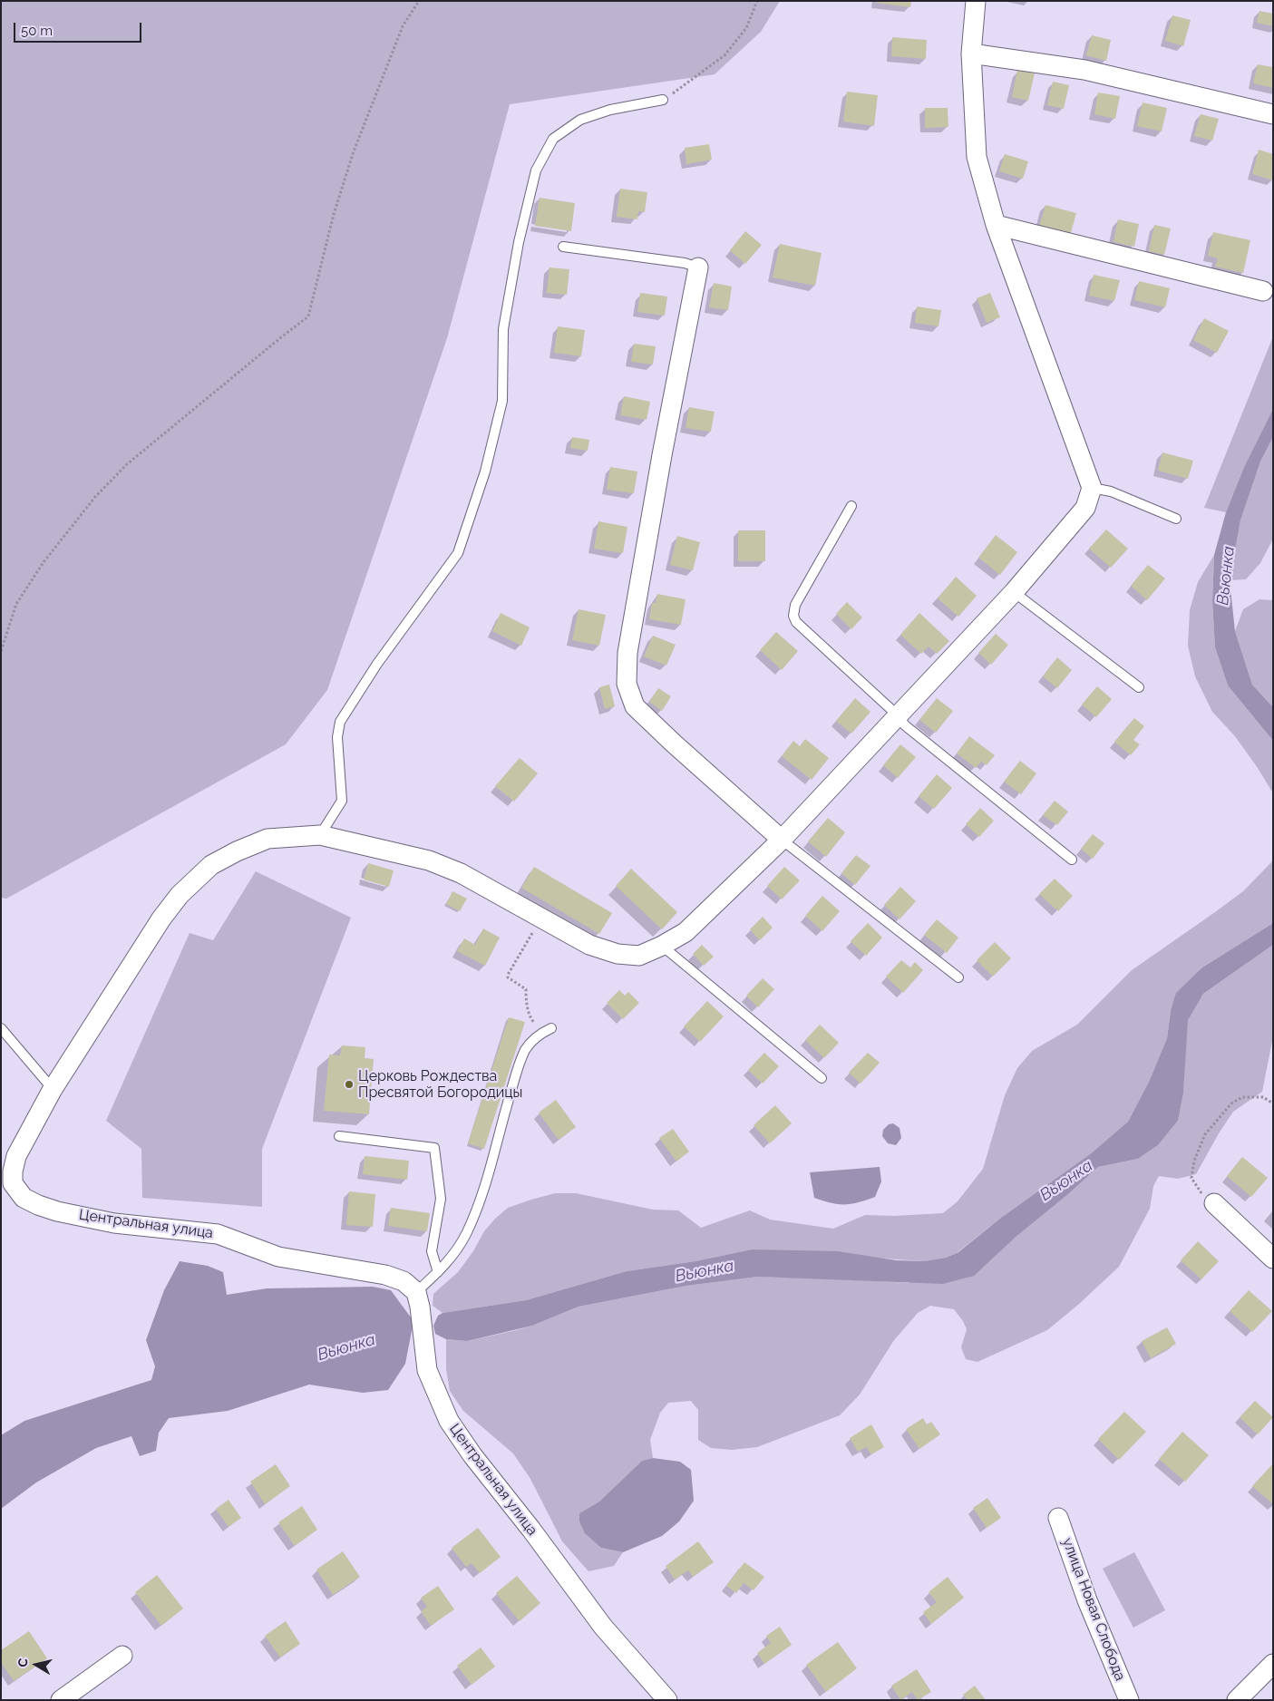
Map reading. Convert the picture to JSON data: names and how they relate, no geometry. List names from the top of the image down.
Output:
{
  "streets": {
    "street": ["Центральная улица", "улица Новая Слобода"]
  },
  "water": ["Вьюнка"],
  "places": ["Церковь Рождества Пресвятой Богородицы"],
  "scale_bar": "50 m",
  "north": "left"
}
